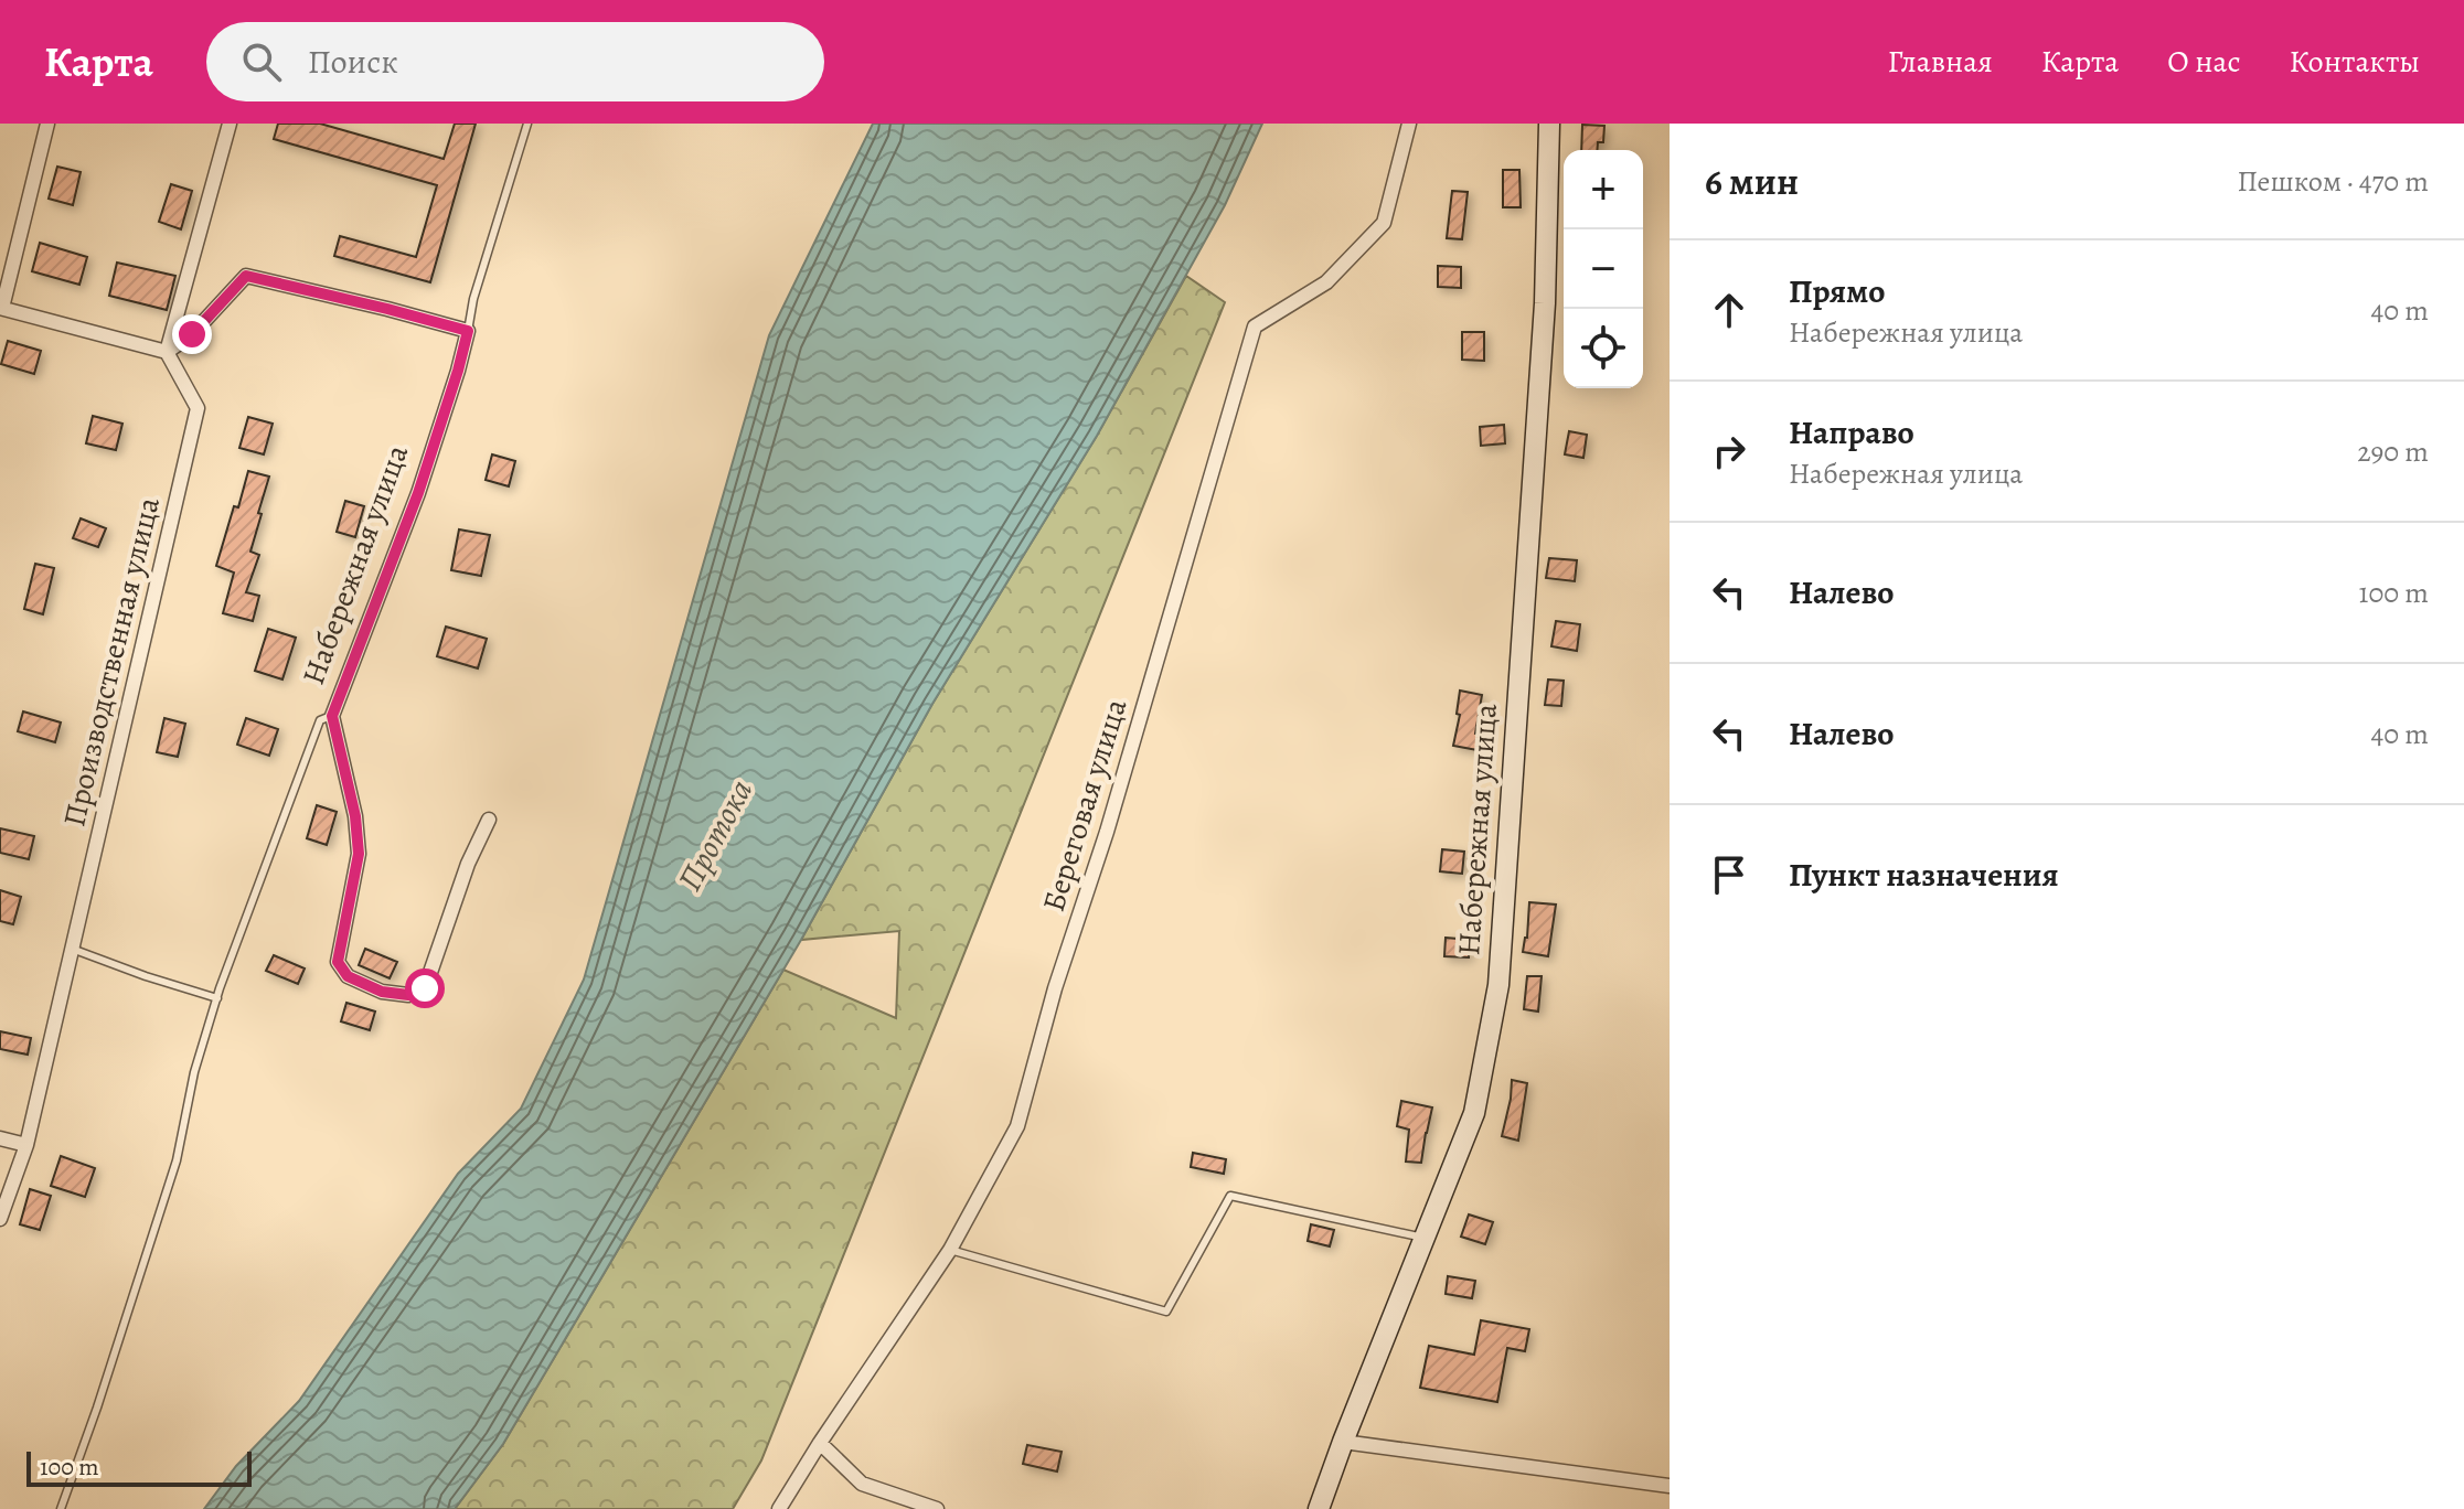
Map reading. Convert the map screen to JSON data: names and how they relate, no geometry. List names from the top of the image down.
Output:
{
  "streets": {
    "street": ["Набережная улица", "Производственная улица", "Береговая улица"]
  },
  "water": ["Протока"],
  "scale_bar": "100 m",
  "page": {
    "header": "Карта",
    "search": "Поиск",
    "nav": [
      "Главная",
      "Карта",
      "О нас",
      "Контакты"
    ],
    "heading": ["6 мин", "Пешком · 470 m"],
    "map_buttons": ["+", "−"],
    "list": [
      ["Прямо", "Набережная улица", "40 m"],
      ["Направо", "Набережная улица", "290 m"],
      ["Налево", "100 m"],
      ["Налево", "40 m"],
      "Пункт назначения"
    ],
    "scale": "100 m"
  }
}
